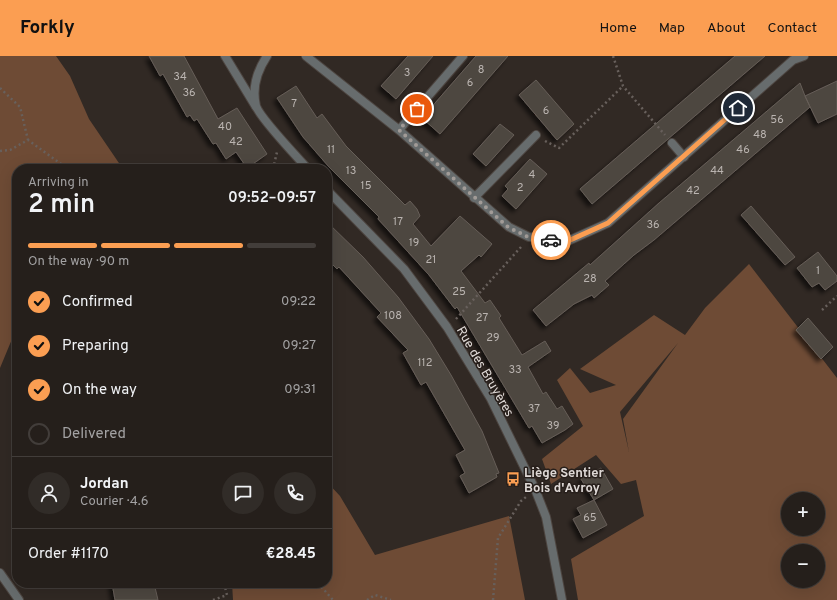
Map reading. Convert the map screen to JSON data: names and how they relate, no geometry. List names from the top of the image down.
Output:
{
  "streets": {
    "street": ["Rue des Bruyères"]
  },
  "places": {
    "bus stop": ["Liège Sentier Bois d'Avroy"]
  },
  "house_numbers": [
    "8",
    "3",
    "34",
    "6",
    "36",
    "7",
    "6",
    "56",
    "40",
    "48",
    "42",
    "11",
    "46",
    "13",
    "44",
    "4",
    "15",
    "2",
    "42",
    "17",
    "36",
    "19",
    "21",
    "1",
    "28",
    "25",
    "108",
    "27",
    "29",
    "112",
    "33",
    "37",
    "39",
    "65"
  ],
  "page": {
    "header": "Forkly",
    "nav": [
      "Home",
      "Map",
      "About",
      "Contact"
    ],
    "heading": ["2 min", "Arriving in", "09:52–09:57"],
    "panel": [
      "Jordan",
      "Courier · 4.6",
      "Order #1170",
      "€28.45"
    ],
    "bar": "On the way · 90 m",
    "list": [
      ["Confirmed", "09:22"],
      ["Preparing", "09:27"],
      ["On the way", "09:31"],
      "Delivered"
    ],
    "map_buttons": ["+", "−"]
  }
}
